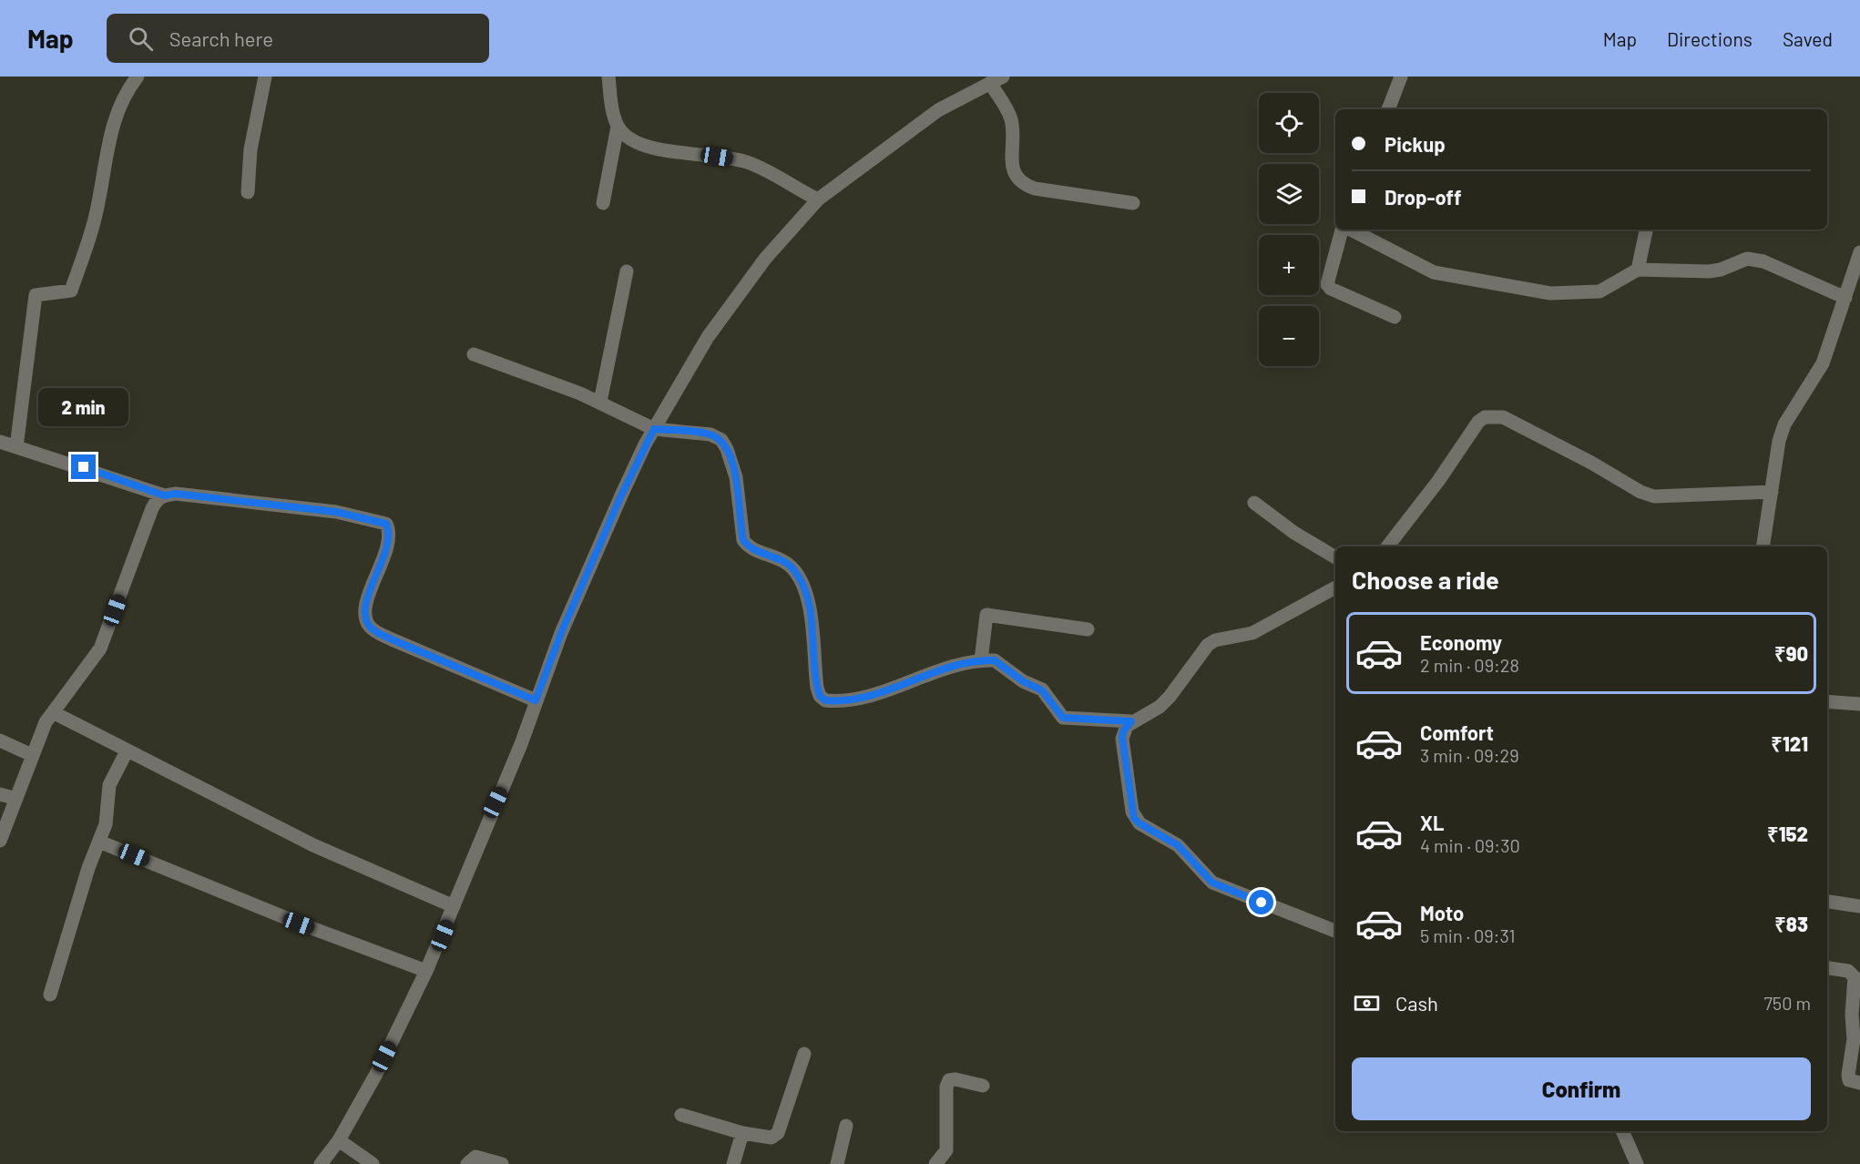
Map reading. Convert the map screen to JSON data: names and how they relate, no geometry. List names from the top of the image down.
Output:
{
  "page": {
    "header": "Map",
    "search": "Search here",
    "nav": ["Map", "Directions", "Saved"],
    "map_buttons": ["+", "−"],
    "banner": ["Pickup", "Drop-off"],
    "bubble": "2 min",
    "heading": "Choose a ride",
    "list": [
      {
        "name": "Economy",
        "note": "2 min · 09:28",
        "value": "₹90"
      },
      {
        "name": "Comfort",
        "note": "3 min · 09:29",
        "value": "₹121"
      },
      {
        "name": "XL",
        "note": "4 min · 09:30",
        "value": "₹152"
      },
      {
        "name": "Moto",
        "note": "5 min · 09:31",
        "value": "₹83"
      }
    ],
    "pay": ["Cash", "750 m"],
    "buttons": "Confirm"
  }
}
